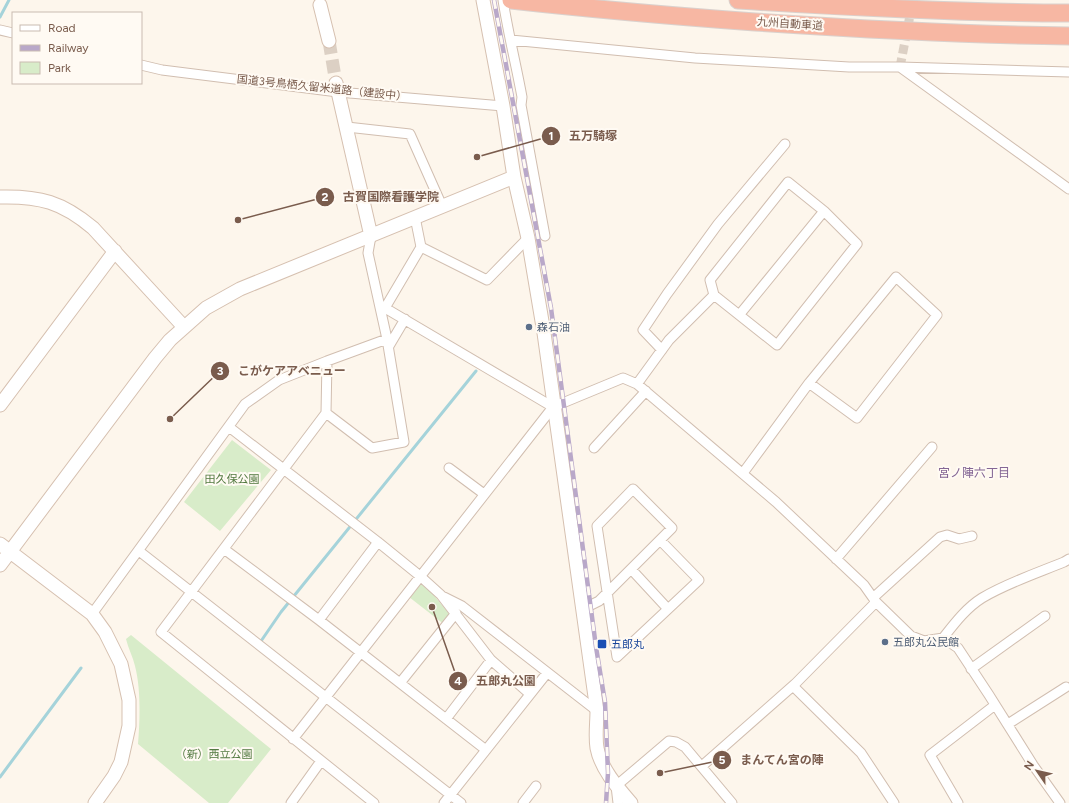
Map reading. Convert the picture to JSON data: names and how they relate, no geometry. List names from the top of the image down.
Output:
{
  "streets": {
    "highway": ["九州自動車道"],
    "street": ["国道3号鳥栖久留米道路（建設中）"]
  },
  "districts": ["宮ノ陣六丁目"],
  "parks": ["田久保公園", "（新）西立公園"],
  "places": {
    "other": [
      "五万騎塚",
      "古賀国際看護学院",
      "森石油",
      "こがケアアベニュー",
      "五郎丸公園",
      "五郎丸公民館",
      "まんてん宮の陣"
    ],
    "transit": ["五郎丸"]
  },
  "legend": ["Road", "Railway", "Park"],
  "north": "top left"
}
